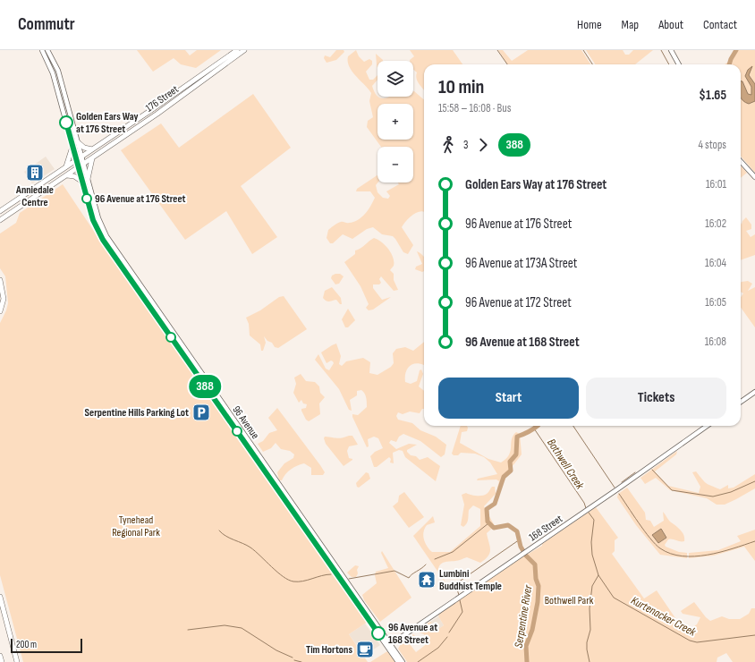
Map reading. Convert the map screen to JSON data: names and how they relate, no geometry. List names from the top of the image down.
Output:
{
  "streets": {
    "highway": ["176 Street"],
    "main road": ["96 Avenue", "168 Street"]
  },
  "crossings": [
    ["176 Street", "96 Avenue"],
    ["96 Avenue", "168 Street"]
  ],
  "water": ["Bothwell Creek", "Kurtenacker Creek", "Serpentine River"],
  "parks": ["Tynehead Regional Park", "Bothwell Park"],
  "places": {
    "other": ["Golden Ears Way at 176 Street", "96 Avenue at 176 Street", "96 Avenue at 168 Street"],
    "building": ["Anniedale Centre"],
    "parking": ["Serpentine Hills Parking Lot"],
    "temple": ["Lumbini Buddhist Temple"],
    "cafe": ["Tim Hortons"]
  },
  "lines": ["bus line 388"],
  "scale_bar": "200 m",
  "page": {
    "header": "Commutr",
    "nav": [
      "Home",
      "Map",
      "About",
      "Contact"
    ],
    "on_map": "388",
    "map_buttons": ["+", "−"],
    "heading": ["10 min", "15:58 – 16:08 · Bus", "$1.65"],
    "legs": ["3", "388", "4 stops"],
    "list": [
      {
        "name": "Golden Ears Way at 176 Street",
        "value": "16:01"
      },
      {
        "name": "96 Avenue at 176 Street",
        "value": "16:02"
      },
      {
        "name": "96 Avenue at 173A Street",
        "value": "16:04"
      },
      {
        "name": "96 Avenue at 172 Street",
        "value": "16:05"
      },
      {
        "name": "96 Avenue at 168 Street",
        "value": "16:08"
      }
    ],
    "buttons": ["Start", "Tickets"],
    "scale": "200 m"
  }
}
